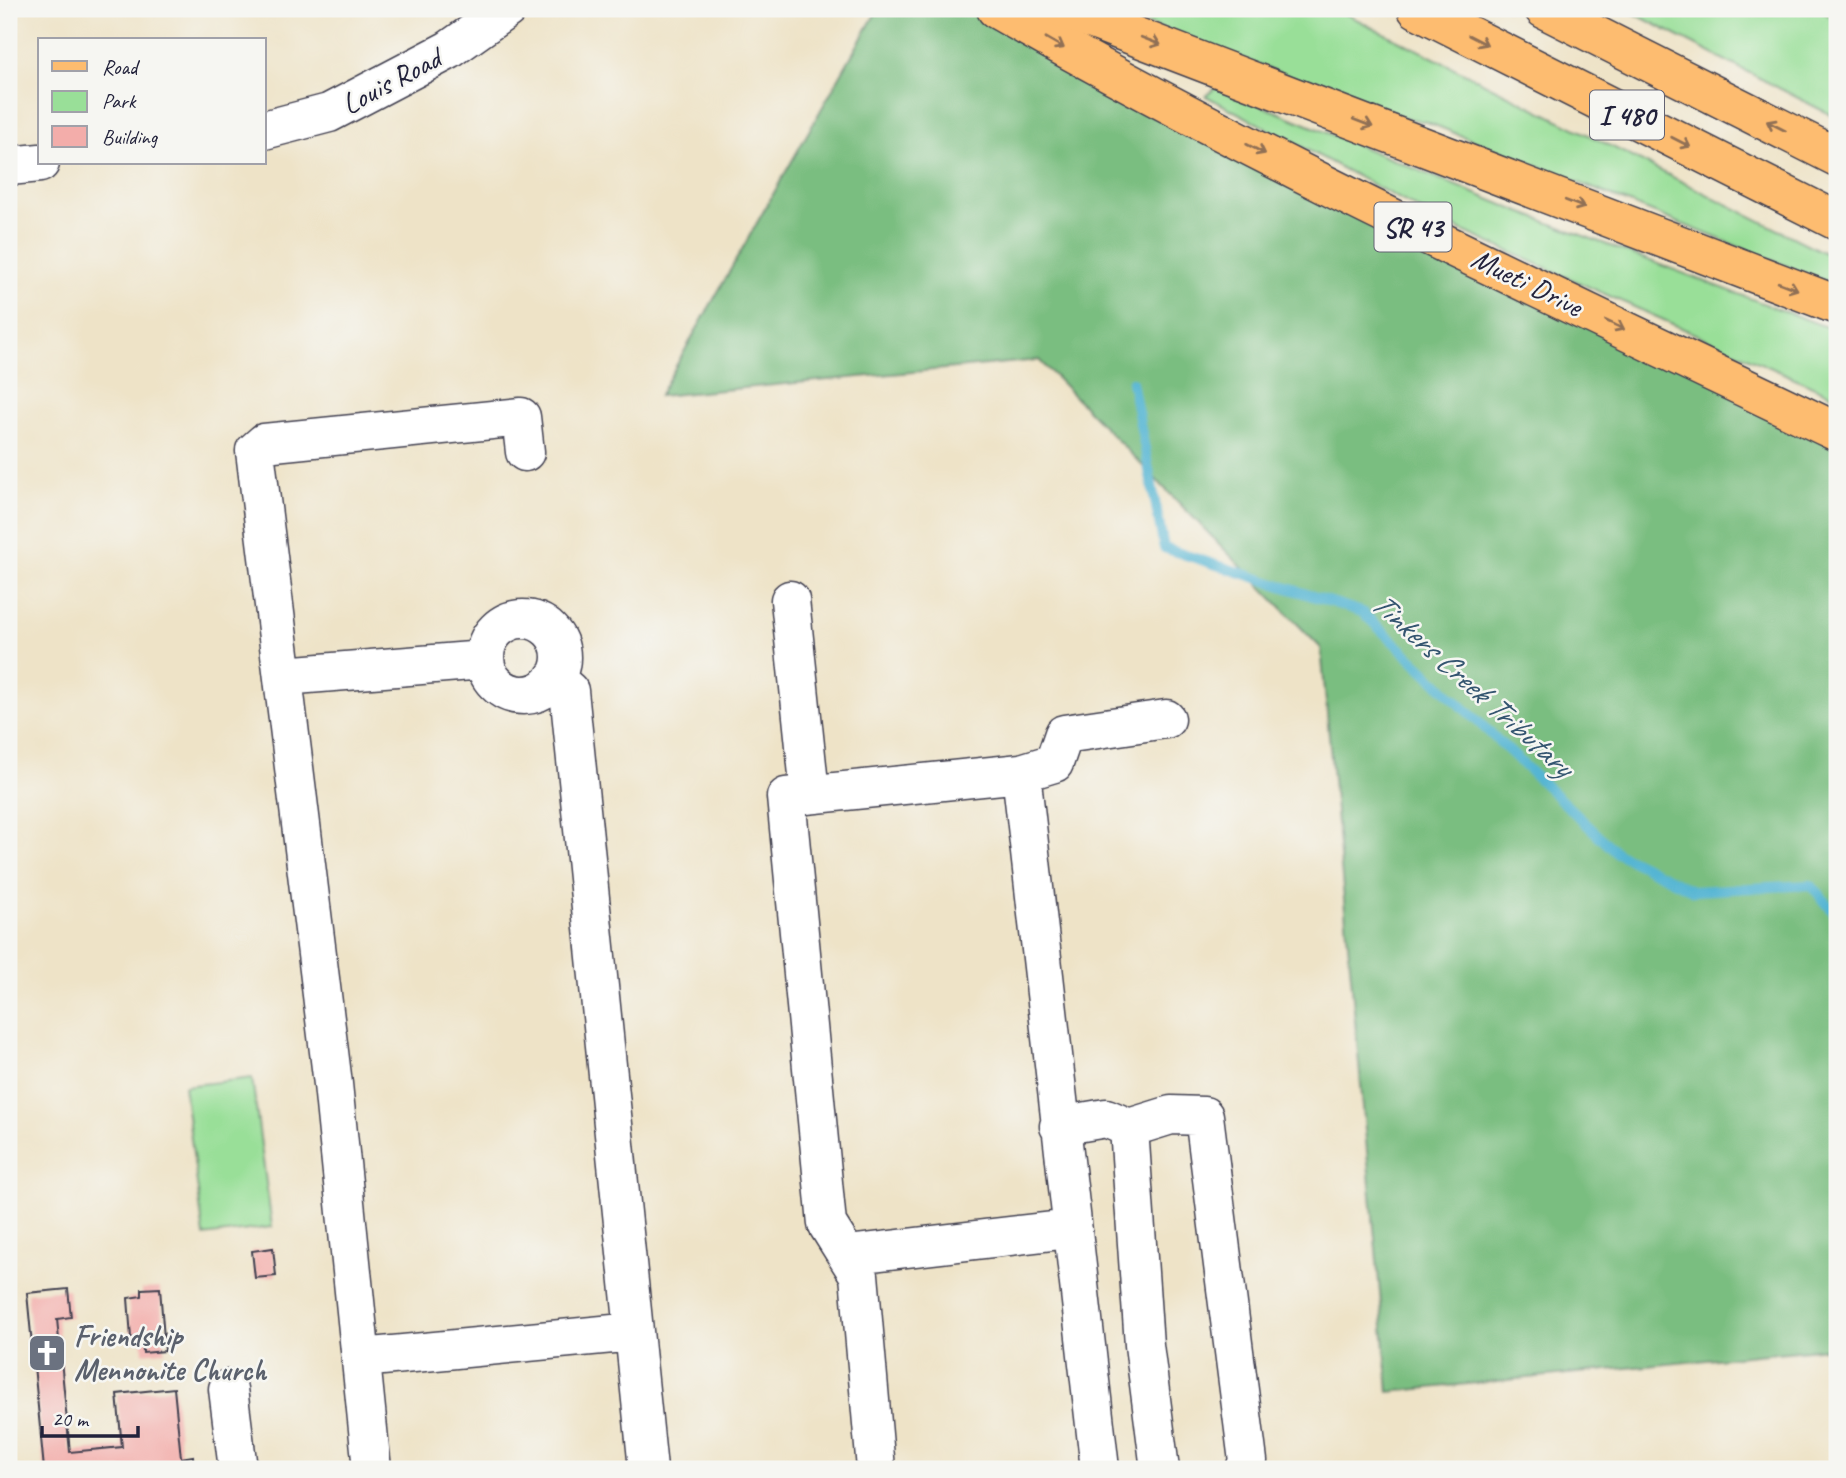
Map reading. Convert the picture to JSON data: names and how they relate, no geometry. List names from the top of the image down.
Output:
{
  "streets": {
    "main road": ["I 480", "SR 43", "Mueti Drive"],
    "street": ["Louis Road"]
  },
  "water": ["Tinkers Creek Tributary"],
  "places": {
    "church": ["Friendship Mennonite Church"]
  },
  "legend": ["Road", "Park", "Building"],
  "scale_bar": "20 m"
}
